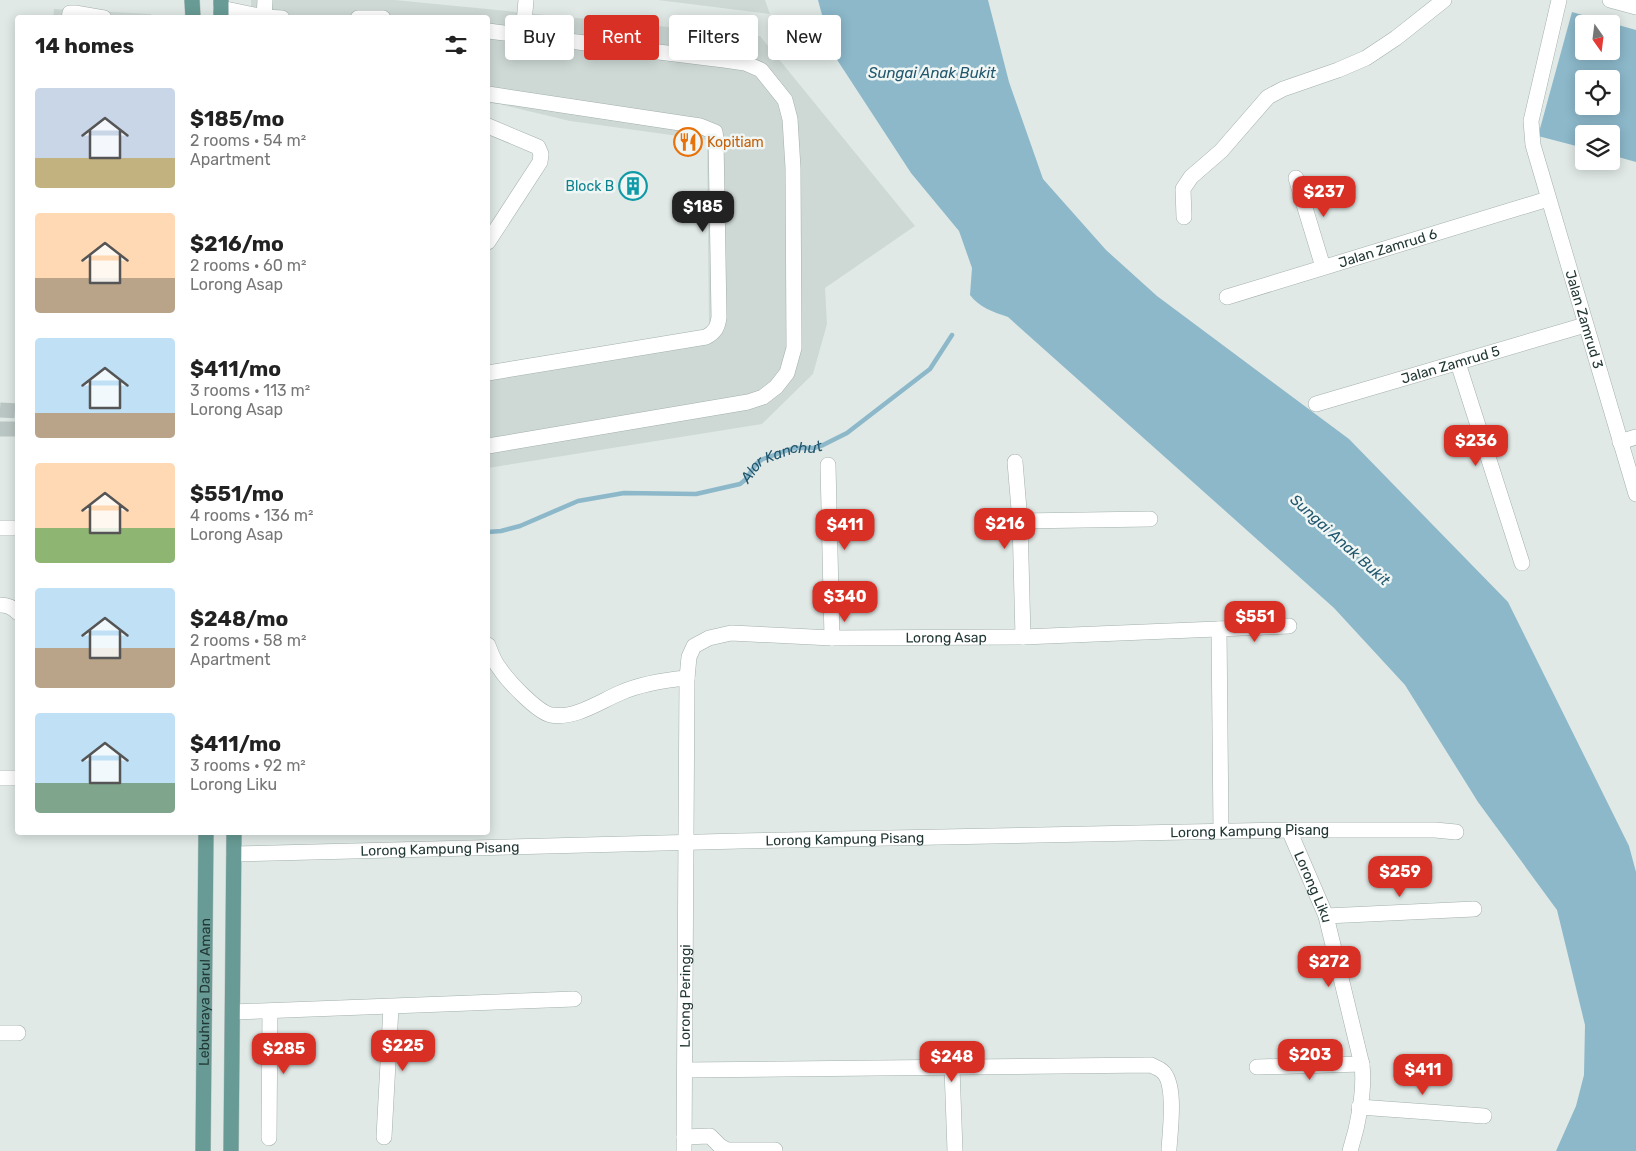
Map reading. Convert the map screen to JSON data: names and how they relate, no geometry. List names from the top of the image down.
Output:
{
  "streets": {
    "main road": ["Lebuhraya Darul Aman"],
    "street": [
      "Jalan Zamrud 6",
      "Jalan Zamrud 3",
      "Jalan Zamrud 5",
      "Lorong Asap",
      "Lorong Kampung Pisang",
      "Lorong Liku",
      "Lorong Peringgi"
    ]
  },
  "crossings": [
    ["Jalan Zamrud 6", "Jalan Zamrud 3"],
    ["Jalan Zamrud 3", "Jalan Zamrud 5"],
    ["Lorong Asap", "Lorong Kampung Pisang"],
    ["Lorong Asap", "Lorong Peringgi"],
    ["Lorong Kampung Pisang", "Lorong Liku"],
    ["Lorong Kampung Pisang", "Lebuhraya Darul Aman"],
    ["Lorong Kampung Pisang", "Lorong Peringgi"]
  ],
  "water": ["Sungai Anak Bukit", "Alor Kanchut"],
  "places": {
    "restaurant": ["Kopitiam"],
    "building": ["Block B"]
  },
  "north": "bottom",
  "page": {
    "chip": [
      "Buy",
      "Rent",
      "Filters",
      "New"
    ],
    "heading": "14 homes",
    "list": [
      {
        "name": "$185/mo",
        "note": "2 rooms · 54 m² · Apartment"
      },
      {
        "name": "$216/mo",
        "note": "2 rooms · 60 m² · Lorong Asap"
      },
      {
        "name": "$411/mo",
        "note": "3 rooms · 113 m² · Lorong Asap"
      },
      {
        "name": "$551/mo",
        "note": "4 rooms · 136 m² · Lorong Asap"
      },
      {
        "name": "$248/mo",
        "note": "2 rooms · 58 m² · Apartment"
      },
      {
        "name": "$411/mo",
        "note": "3 rooms · 92 m² · Lorong Liku"
      }
    ],
    "price": [
      "$237",
      "$185",
      "$236",
      "$216",
      "$411",
      "$340",
      "$551",
      "$259",
      "$272",
      "$225",
      "$285",
      "$203",
      "$248",
      "$411"
    ]
  }
}
